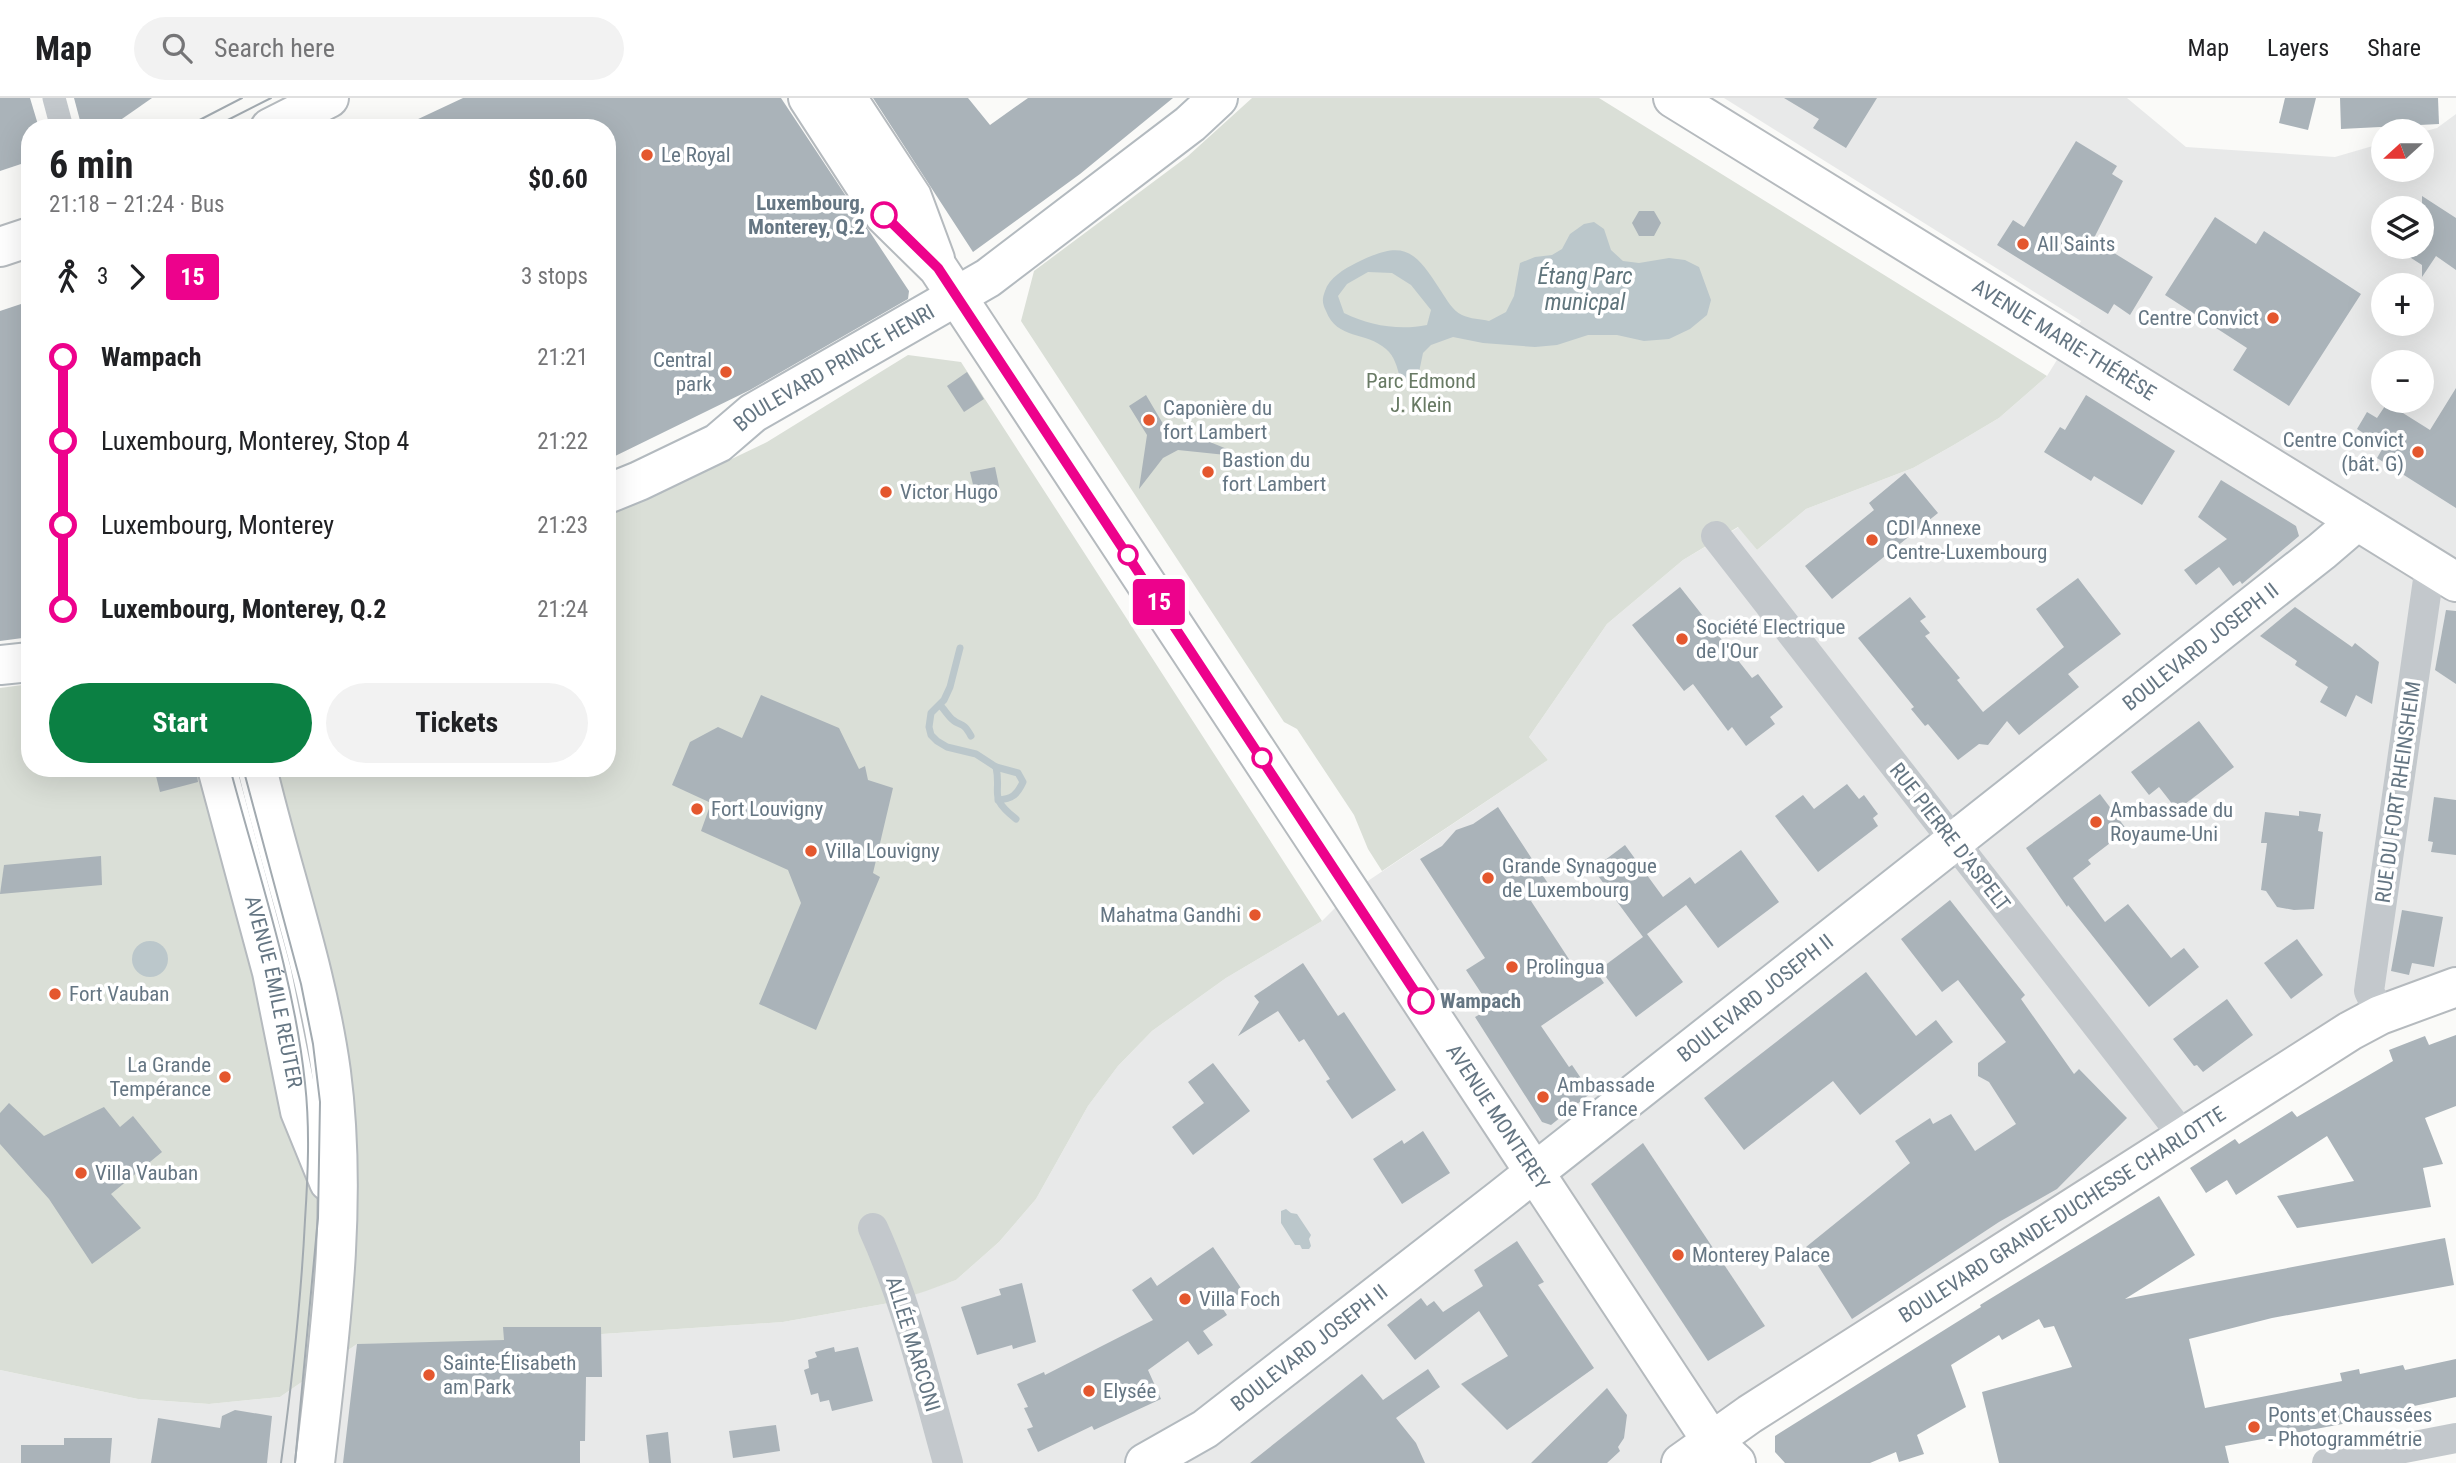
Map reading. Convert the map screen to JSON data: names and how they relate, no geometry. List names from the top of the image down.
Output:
{
  "streets": {
    "main road": [
      "AVENUE MARIE-THÉRÈSE",
      "BOULEVARD PRINCE HENRI",
      "BOULEVARD JOSEPH II",
      "AVENUE ÉMILE REUTER",
      "AVENUE MONTEREY",
      "BOULEVARD GRANDE-DUCHESSE CHARLOTTE"
    ],
    "street": ["RUE DU FORT RHEINSHEIM", "RUE PIERRE D'ASPELT", "ALLÉE MARCONI"]
  },
  "crossings": [
    ["AVENUE MARIE-THÉRÈSE", "BOULEVARD JOSEPH II"],
    ["AVENUE MARIE-THÉRÈSE", "RUE DU FORT RHEINSHEIM"],
    ["BOULEVARD PRINCE HENRI", "AVENUE MONTEREY"],
    ["BOULEVARD JOSEPH II", "RUE PIERRE D'ASPELT"],
    ["BOULEVARD JOSEPH II", "AVENUE MONTEREY"],
    ["RUE DU FORT RHEINSHEIM", "BOULEVARD GRANDE-DUCHESSE CHARLOTTE"],
    ["RUE PIERRE D'ASPELT", "BOULEVARD GRANDE-DUCHESSE CHARLOTTE"],
    ["AVENUE MONTEREY", "BOULEVARD GRANDE-DUCHESSE CHARLOTTE"]
  ],
  "water": ["Étang Parc municpal"],
  "parks": ["Parc Edmond J. Klein"],
  "places": [
    "Le Royal",
    "Luxembourg, Monterey, Q.2",
    "All Saints",
    "Centre Convict",
    "Central park",
    "Caponière du fort Lambert",
    "Centre Convict (bât. G)",
    "Bastion du fort Lambert",
    "Victor Hugo",
    "CDI Annexe Centre-Luxembourg",
    "Société Electrique de l'Our",
    "Fort Louvigny",
    "Ambassade du Royaume-Uni",
    "Villa Louvigny",
    "Grande Synagogue de Luxembourg",
    "Mahatma Gandhi",
    "Prolingua",
    "Fort Vauban",
    "Wampach",
    "La Grande Tempérance",
    "Ambassade de France",
    "Villa Vauban",
    "Monterey Palace",
    "Villa Foch",
    "Sainte-Élisabeth am Park",
    "Elysée",
    "Ponts et Chaussées - Photogrammétrie"
  ],
  "lines": ["bus line 15"],
  "north": "left",
  "page": {
    "header": "Map",
    "search": "Search here",
    "nav": ["Map", "Layers", "Share"],
    "on_map": "15",
    "map_buttons": ["+", "−"],
    "heading": ["6 min", "21:18 – 21:24 · Bus", "$0.60"],
    "legs": ["3", "15", "3 stops"],
    "list": [
      {
        "name": "Wampach",
        "value": "21:21"
      },
      {
        "name": "Luxembourg, Monterey, Stop 4",
        "value": "21:22"
      },
      {
        "name": "Luxembourg, Monterey",
        "value": "21:23"
      },
      {
        "name": "Luxembourg, Monterey, Q.2",
        "value": "21:24"
      }
    ],
    "buttons": ["Start", "Tickets"]
  }
}
